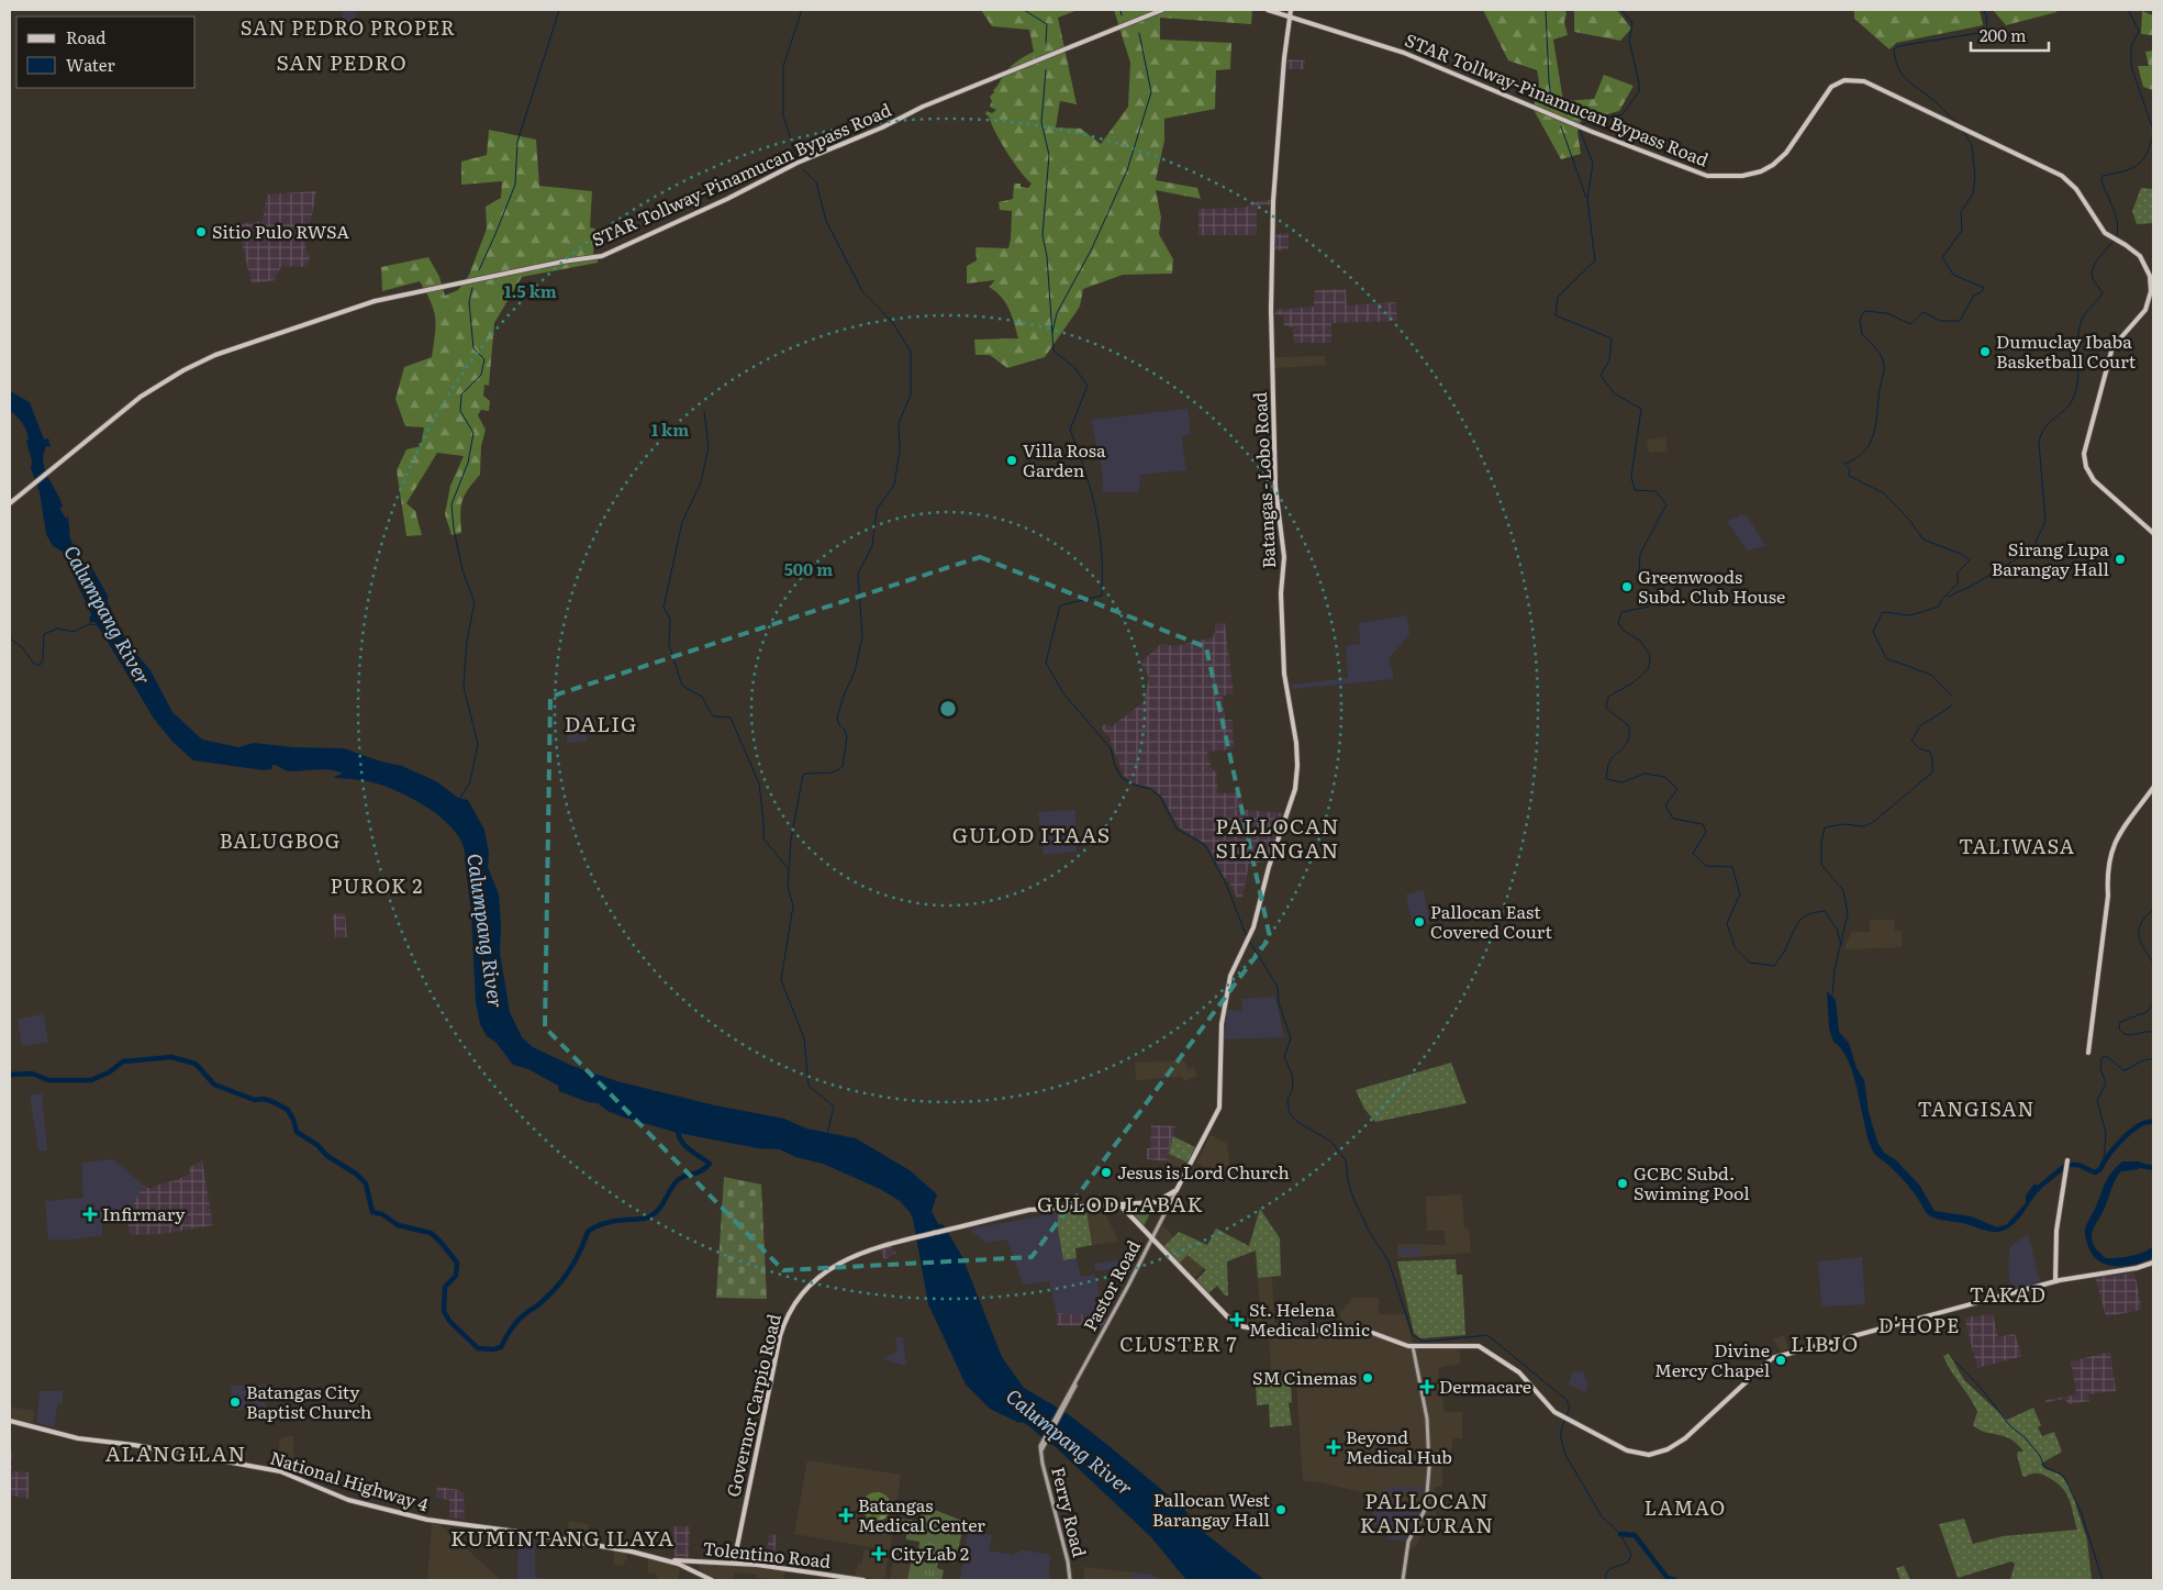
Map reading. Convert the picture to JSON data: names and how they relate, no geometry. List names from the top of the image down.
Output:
{
  "streets": {
    "main road": [
      "STAR Tollway-Pinamucan Bypass Road",
      "Batangas - Lobo Road",
      "Pastor Road",
      "Governor Carpio Road",
      "National Highway 4",
      "Ferry Road",
      "Tolentino Road"
    ]
  },
  "crossings": [
    ["STAR Tollway-Pinamucan Bypass Road", "Batangas - Lobo Road"],
    ["Batangas - Lobo Road", "Pastor Road"],
    ["Batangas - Lobo Road", "Governor Carpio Road"],
    ["Pastor Road", "Governor Carpio Road"],
    ["Pastor Road", "Ferry Road"],
    ["Governor Carpio Road", "Tolentino Road"],
    ["National Highway 4", "Tolentino Road"]
  ],
  "districts": [
    "SAN PEDRO PROPER",
    "SAN PEDRO",
    "DALIG",
    "PALLOCAN SILANGAN",
    "GULOD ITAAS",
    "BALUGBOG",
    "TALIWASA",
    "PUROK 2",
    "TANGISAN",
    "GULOD LABAK",
    "TAKAD",
    "D'HOPE",
    "LIBJO",
    "CLUSTER 7",
    "ALANGILAN",
    "PALLOCAN KANLURAN",
    "LAMAO",
    "KUMINTANG ILAYA"
  ],
  "water": ["Calumpang River"],
  "places": {
    "other": [
      "Sitio Pulo RWSA",
      "Dumuclay Ibaba Basketball Court",
      "Villa Rosa Garden",
      "Sirang Lupa Barangay Hall",
      "Greenwoods Subd. Club House",
      "Pallocan East Covered Court",
      "Jesus is Lord Church",
      "GCBC Subd. Swiming Pool",
      "Divine Mercy Chapel",
      "SM Cinemas",
      "Batangas City Baptist Church",
      "Pallocan West Barangay Hall"
    ],
    "health": [
      "Infirmary",
      "St. Helena Medical Clinic",
      "Dermacare",
      "Beyond Medical Hub",
      "Batangas Medical Center",
      "CityLab 2"
    ]
  },
  "legend": ["Road", "Water"],
  "scale_bar": "200 m",
  "rings": ["1.5 km", "1 km", "500 m"]
}
